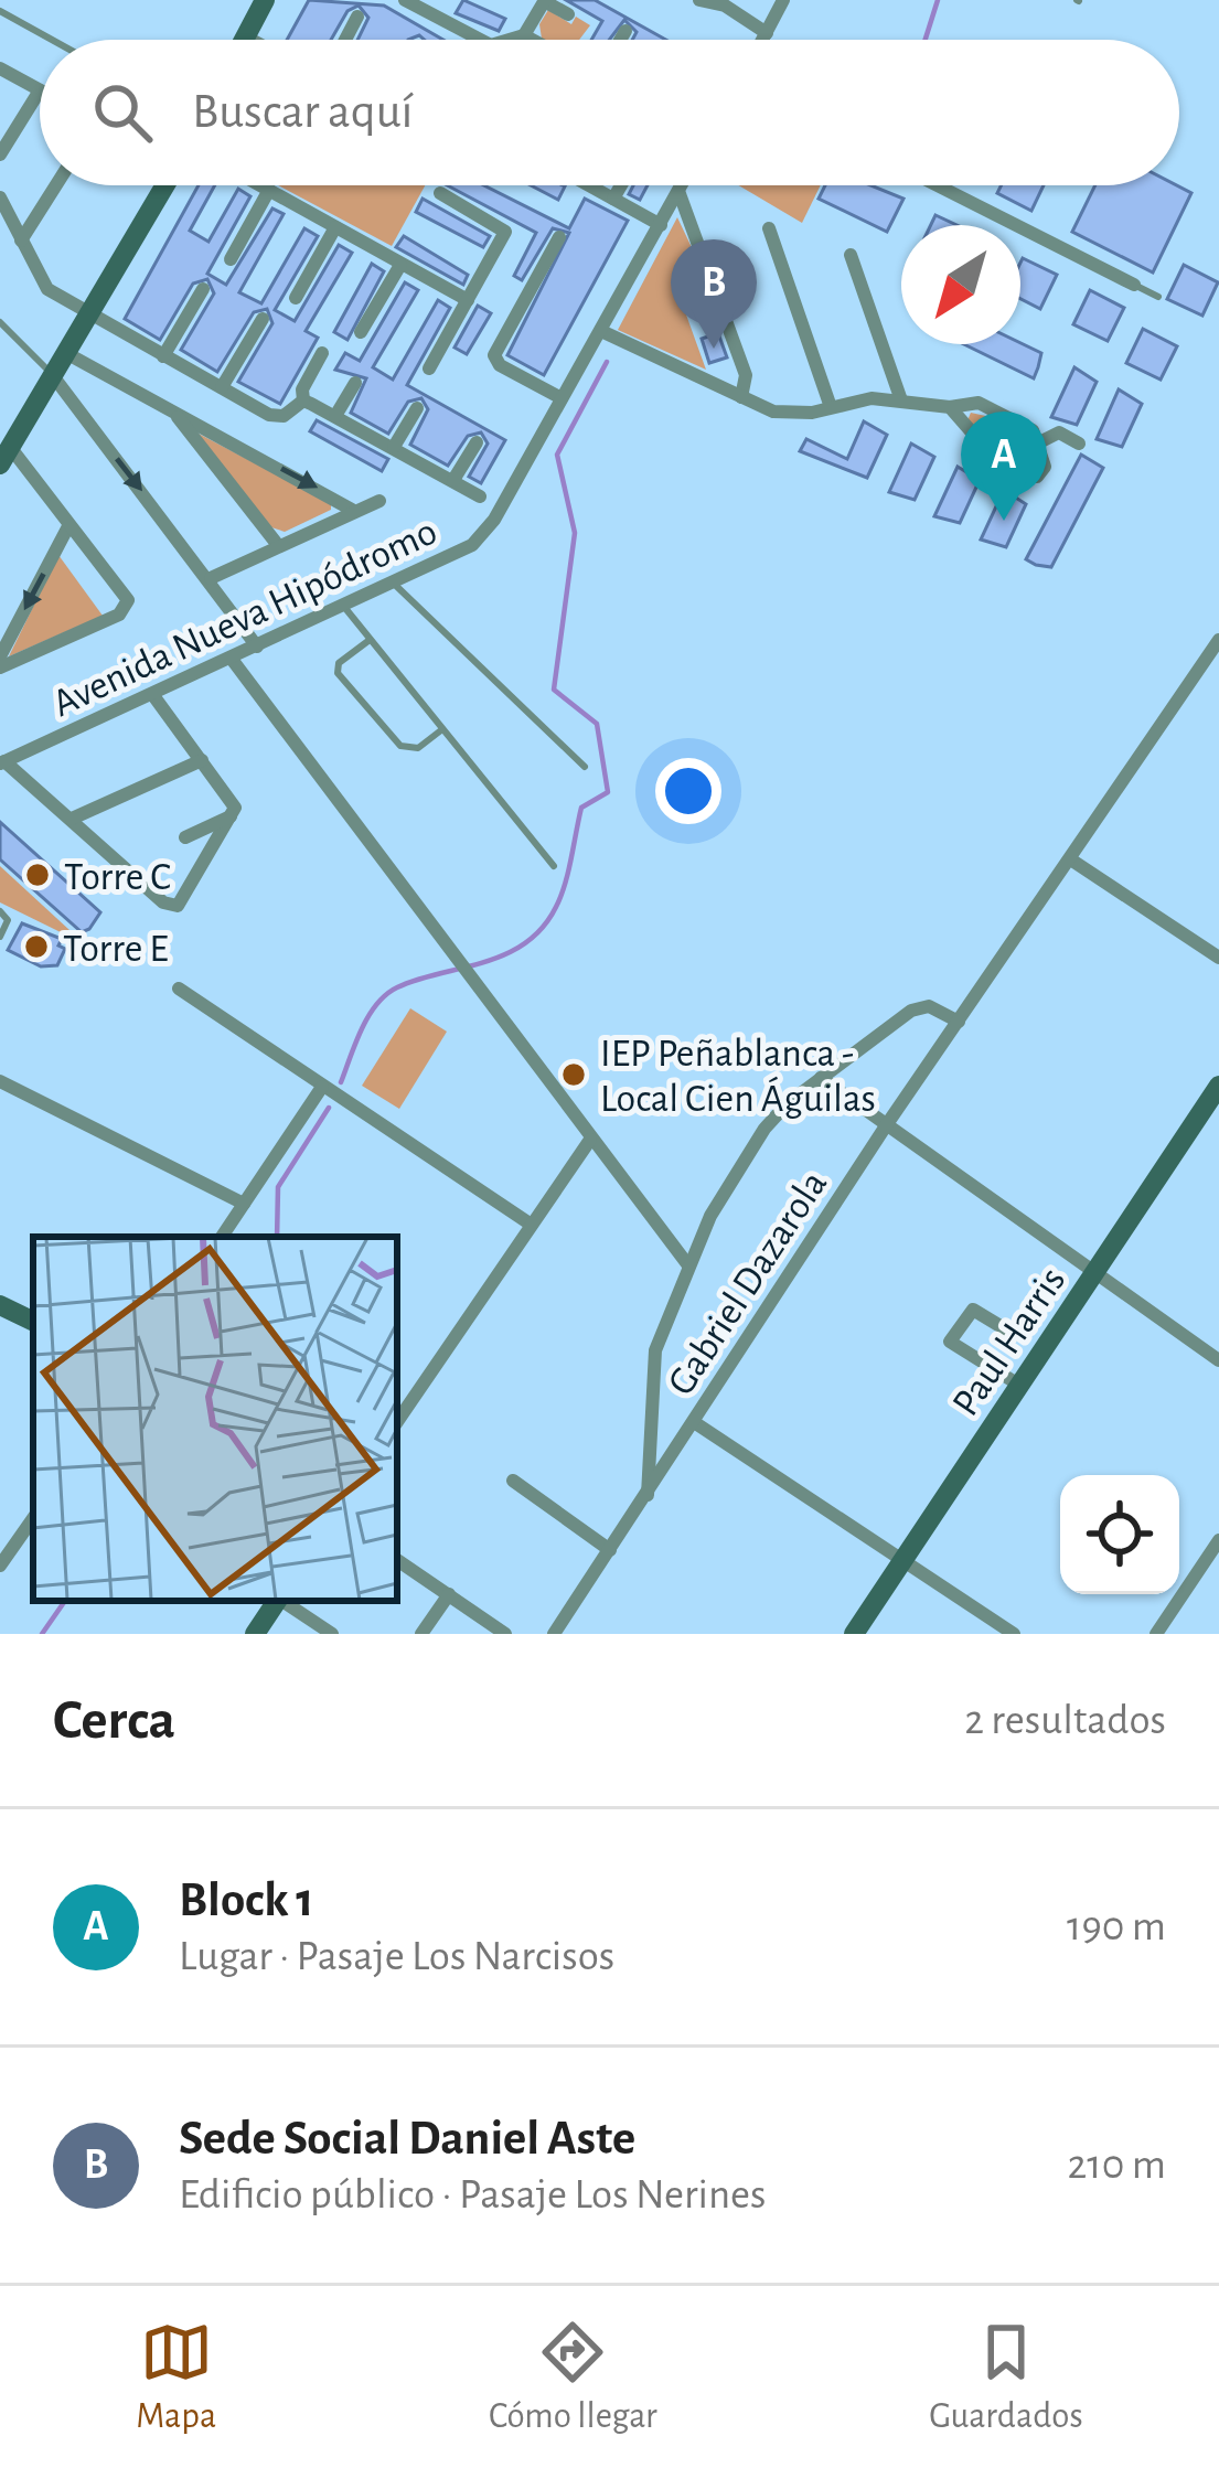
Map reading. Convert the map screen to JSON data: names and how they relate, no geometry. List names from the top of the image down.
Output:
{
  "streets": {
    "street": ["Avenida Nueva Hipódromo", "Gabriel Dazarola", "Paul Harris"]
  },
  "places": ["Torre C", "Torre E", "IEP Peñablanca - Local Cien Águilas"],
  "north": "bottom left",
  "page": {
    "search": "Buscar aquí",
    "pins": ["B", "A"],
    "heading": ["Cerca", "2 resultados"],
    "list": [
      {
        "mark": "A",
        "name": "Block 1",
        "note": "Lugar · Pasaje Los Narcisos",
        "value": "190 m"
      },
      {
        "mark": "B",
        "name": "Sede Social Daniel Aste",
        "note": "Edificio público · Pasaje Los Nerines",
        "value": "210 m"
      }
    ],
    "nav": ["Mapa", "Cómo llegar", "Guardados"]
  }
}
